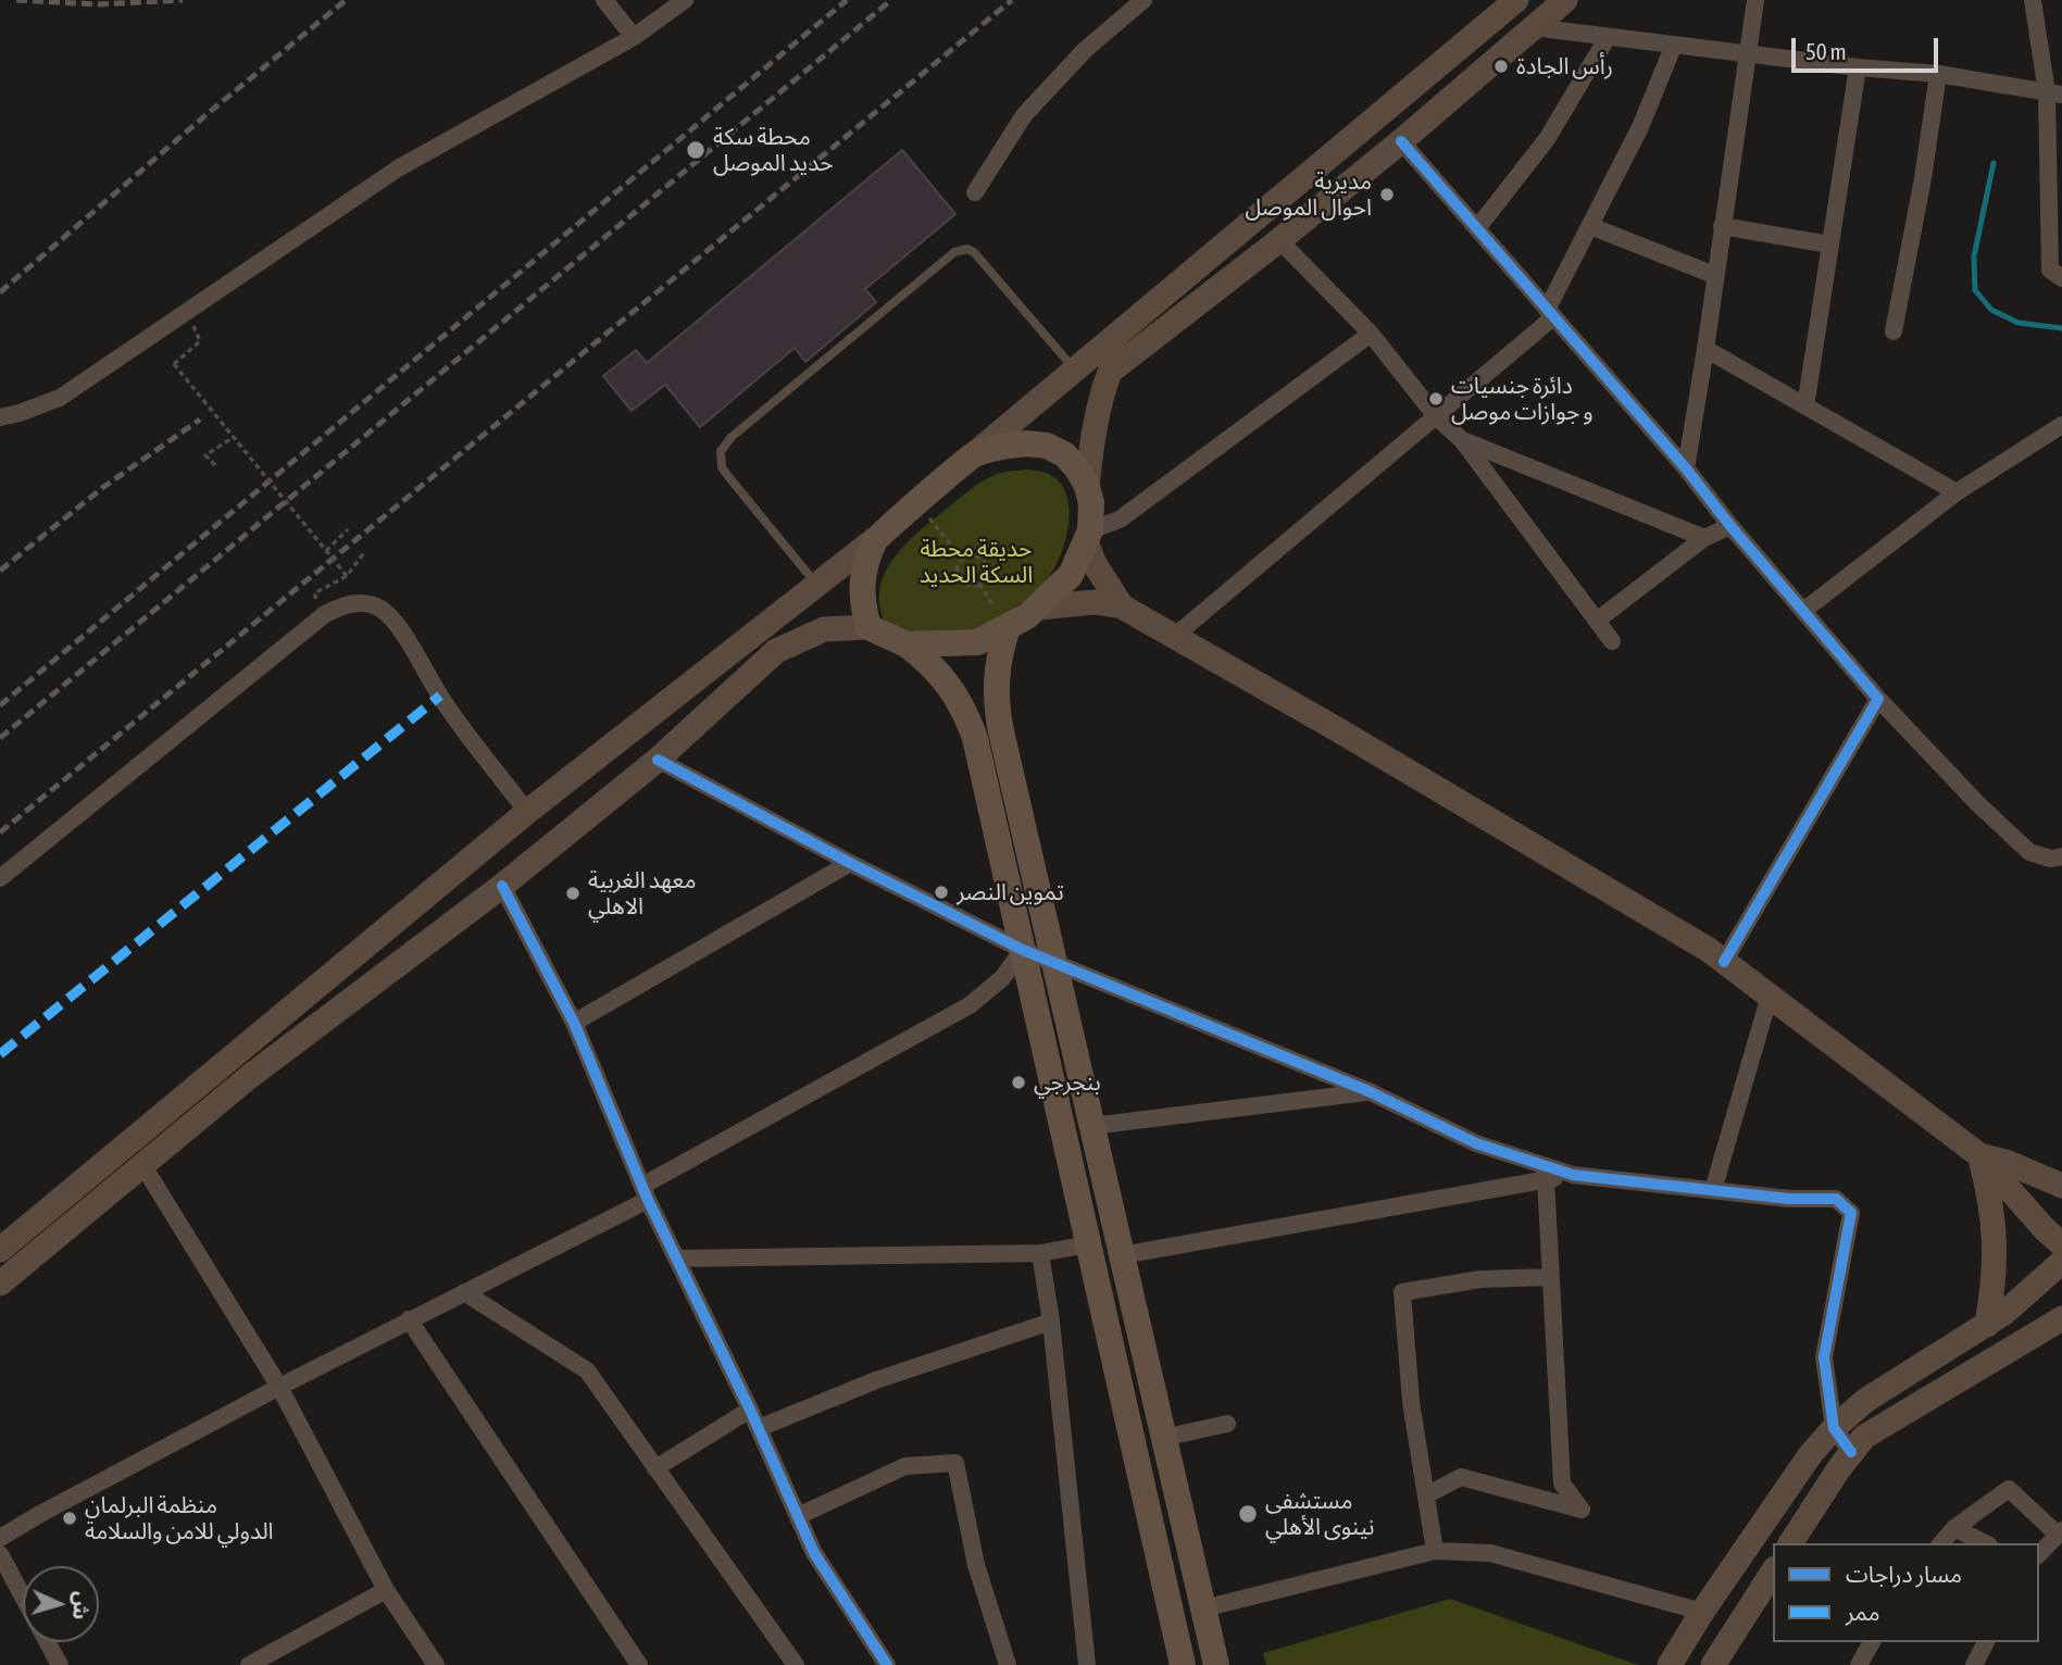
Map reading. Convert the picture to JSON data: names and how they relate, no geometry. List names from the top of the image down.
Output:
{
  "parks": ["حديقة محطة السكة الحديد"],
  "places": [
    "رأس الجادة",
    "محطة سكة حديد الموصل",
    "مديرية احوال الموصل",
    "دائرة جنسيات و جوازات موصل",
    "تموين النصر",
    "معهد الغربية الاهلي",
    "بنجرجي",
    "مستشفى نينوى الأهلي",
    "منظمة البرلمان الدولي للامن والسلامة"
  ],
  "legend": ["مسار دراجات", "ممر"],
  "scale_bar": "50 m",
  "north": "right"
}
